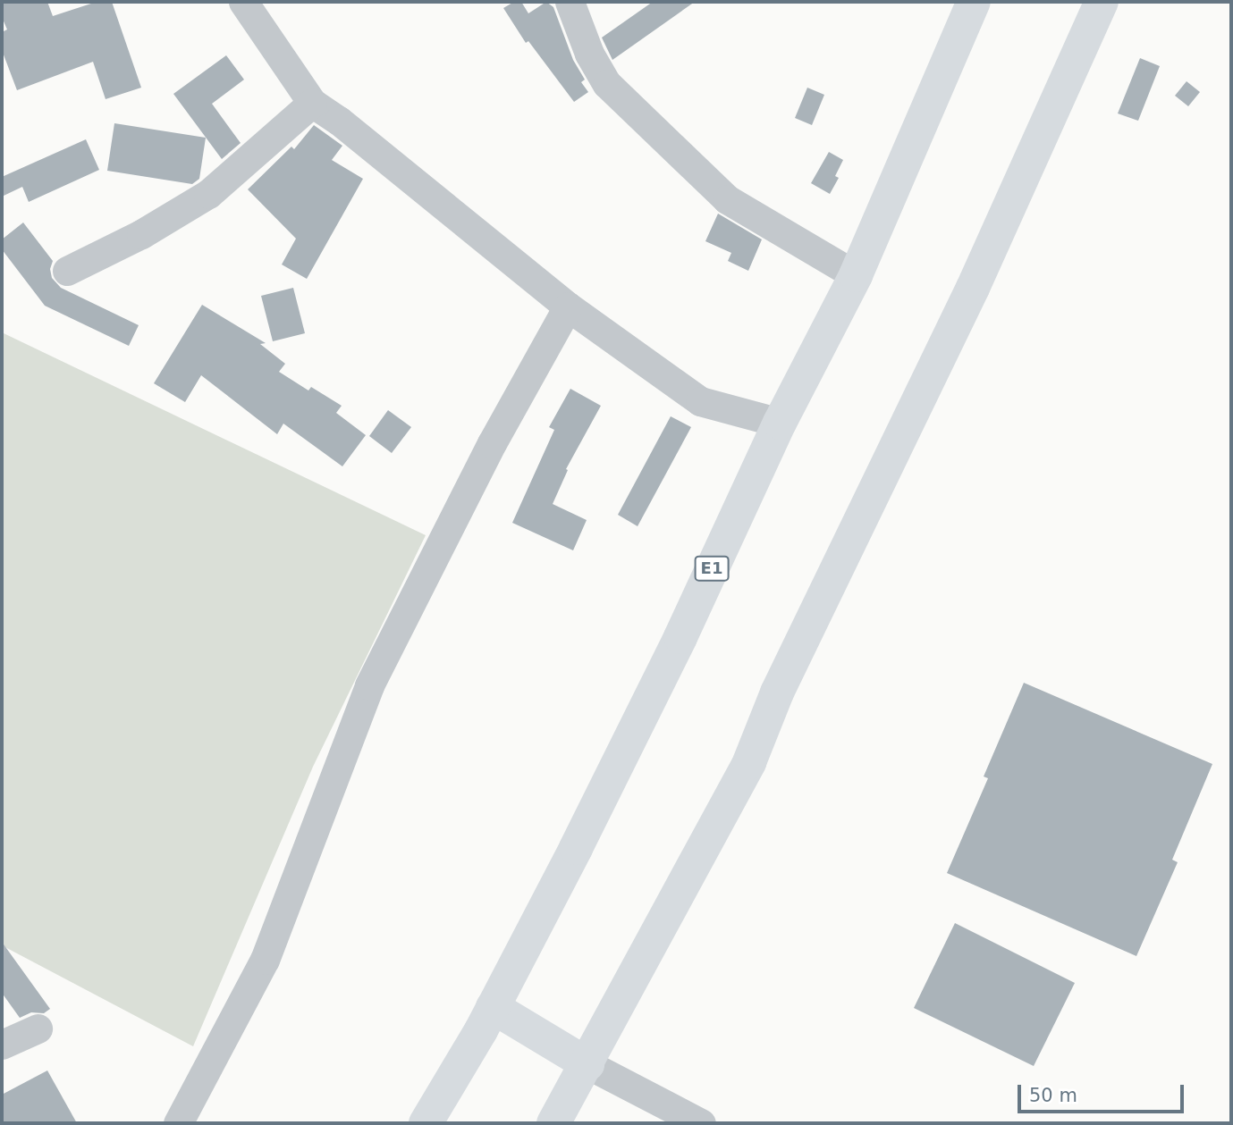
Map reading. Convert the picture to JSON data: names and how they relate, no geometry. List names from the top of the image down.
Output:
{
  "streets": {
    "highway": ["E1"]
  },
  "scale_bar": "50 m"
}
